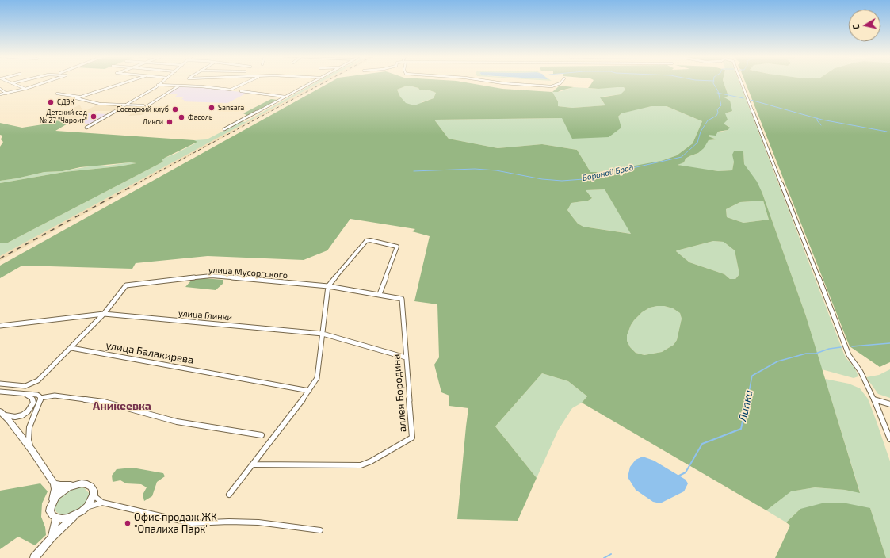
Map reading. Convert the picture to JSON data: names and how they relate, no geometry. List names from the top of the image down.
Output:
{
  "streets": {
    "street": [
      "улица Мусоргского",
      "улица Глинки",
      "улица Балакирева",
      "аллея Бородина"
    ]
  },
  "crossings": [
    ["улица Мусоргского", "улица Глинки"],
    ["улица Мусоргского", "аллея Бородина"],
    ["улица Глинки", "аллея Бородина"]
  ],
  "districts": ["Аникеевка"],
  "water": ["Вороной Брод", "Липка"],
  "places": [
    "СДЭК",
    "Sansara",
    "Соседский клуб",
    "Детский сад № 27 \"Чароит\"",
    "Фасоль",
    "Дикси",
    "Офис продаж ЖК \"Опалиха Парк\""
  ],
  "north": "left"
}
